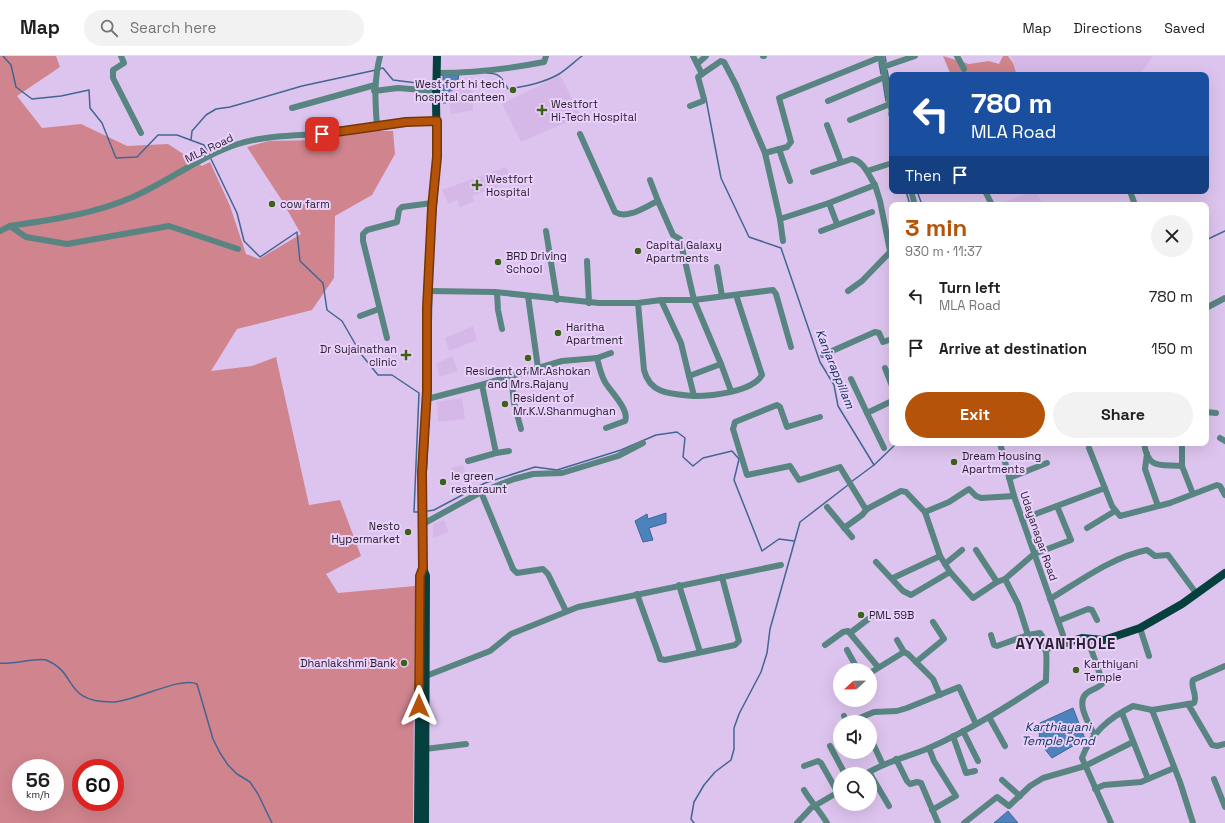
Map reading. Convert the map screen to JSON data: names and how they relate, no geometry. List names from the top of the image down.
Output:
{
  "streets": {
    "street": ["MLA Road", "Udayanagar Road"]
  },
  "districts": ["AYYANTHOLE"],
  "water": ["Kanjarappillam", "Karthiayani Temple Pond"],
  "places": {
    "other": [
      "West fort hi tech hospital canteen",
      "cow farm",
      "Capital Galaxy Apartments",
      "BRD Driving School",
      "Haritha Apartment",
      "Resident of Mr.Ashokan and Mrs.Rajany",
      "Resident of Mr.K.V.Shanmughan",
      "Dream Housing Apartments",
      "le green restaraunt",
      "Nesto Hypermarket",
      "PML 59B",
      "Dhanlakshmi Bank",
      "Karthiyani Temple"
    ],
    "health": ["Westfort Hi-Tech Hospital", "Westfort Hospital", "Dr Sujainathan clinic"]
  },
  "north": "left",
  "page": {
    "header": "Map",
    "search": "Search here",
    "nav": ["Map", "Directions", "Saved"],
    "turn": ["780 m", "MLA Road"],
    "then": "Then",
    "heading": ["3 min", "930 m · 11:37"],
    "list": [
      {
        "name": "Turn left",
        "note": "MLA Road",
        "value": "780 m"
      },
      {
        "name": "Arrive at destination",
        "value": "150 m"
      }
    ],
    "buttons": ["Exit", "Share"],
    "speed": "56 km/h",
    "limit": "60"
  }
}
